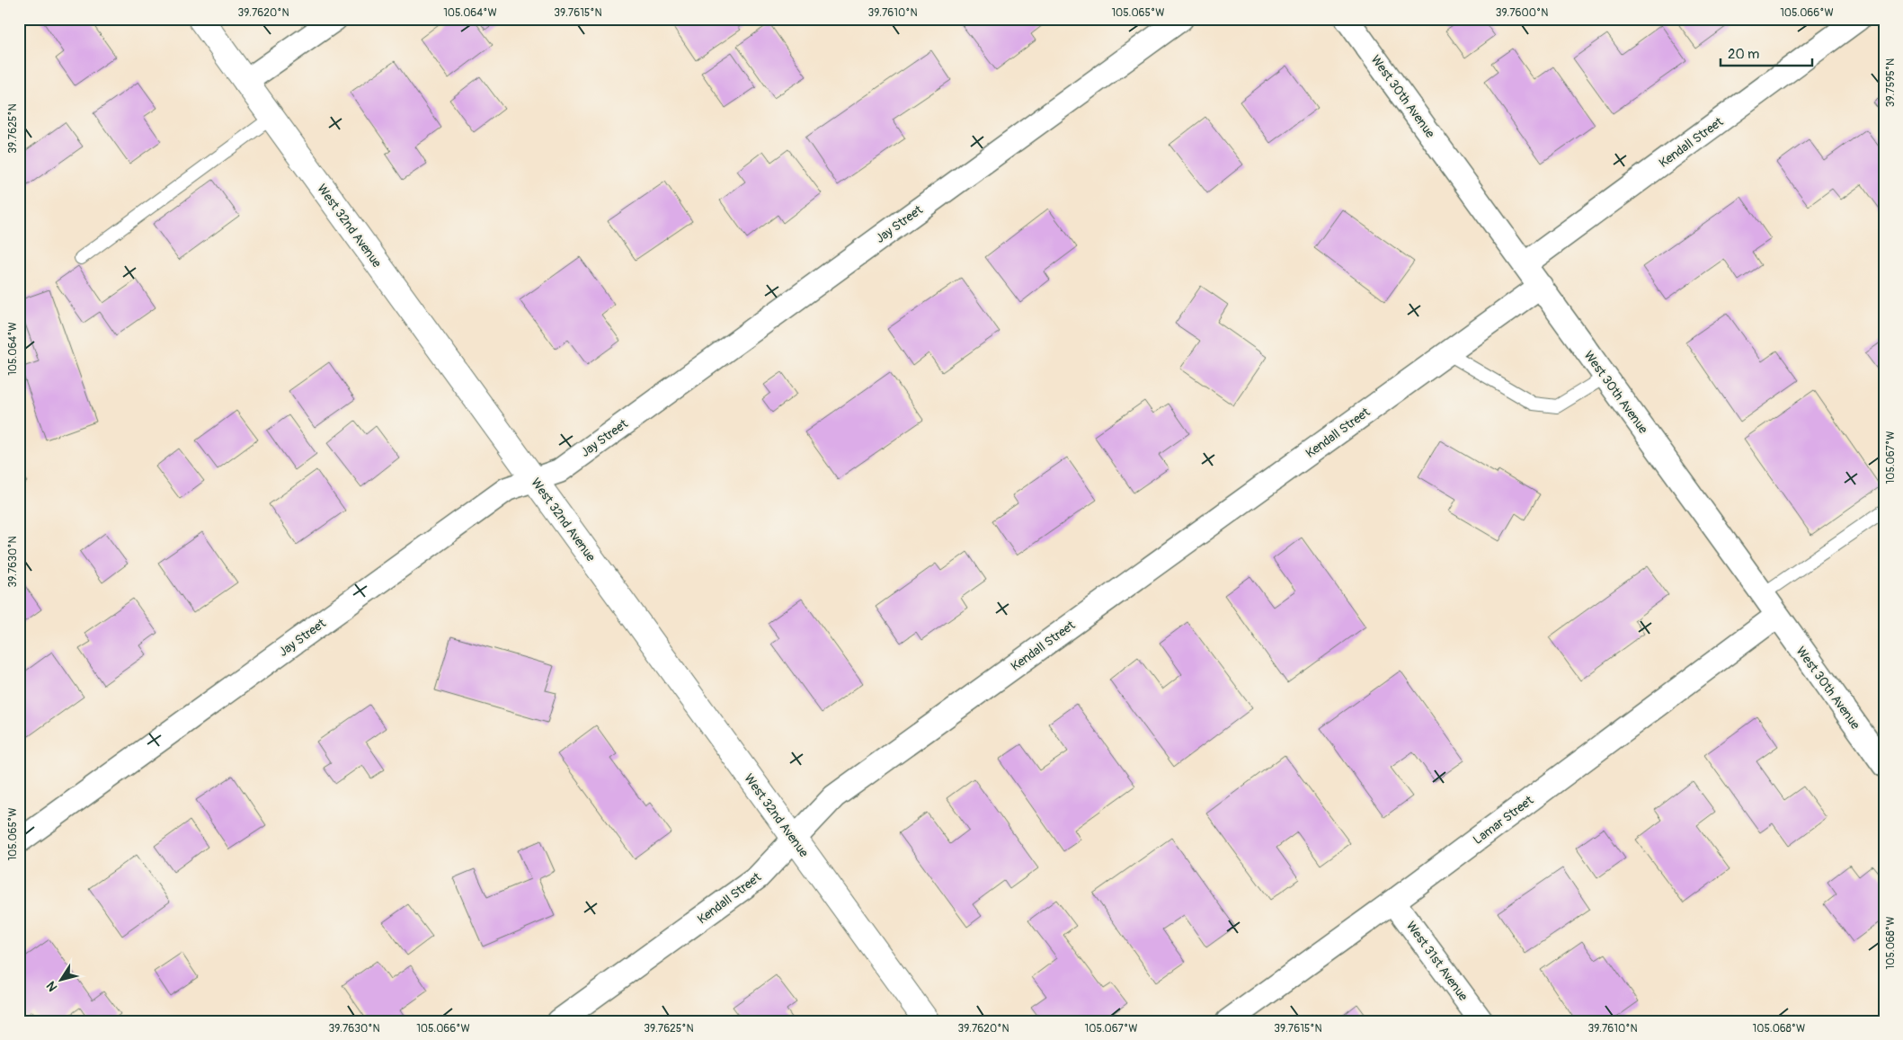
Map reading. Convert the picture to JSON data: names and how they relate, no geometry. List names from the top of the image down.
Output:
{
  "streets": {
    "street": [
      "West 30th Avenue",
      "Kendall Street",
      "Jay Street",
      "West 32nd Avenue",
      "Lamar Street",
      "West 31st Avenue"
    ]
  },
  "crossings": [
    ["West 30th Avenue", "Kendall Street"],
    ["West 30th Avenue", "Lamar Street"],
    ["Kendall Street", "West 32nd Avenue"],
    ["Jay Street", "West 32nd Avenue"],
    ["Lamar Street", "West 31st Avenue"]
  ],
  "scale_bar": "20 m",
  "north": "bottom left",
  "coordinates": [
    "39.7620°N",
    "105.064°W",
    "39.7615°N",
    "39.7610°N",
    "105.065°W",
    "39.7600°N",
    "105.066°W",
    "39.7595°N",
    "39.7625°N",
    "105.067°W",
    "39.7630°N",
    "105.068°W"
  ]
}
